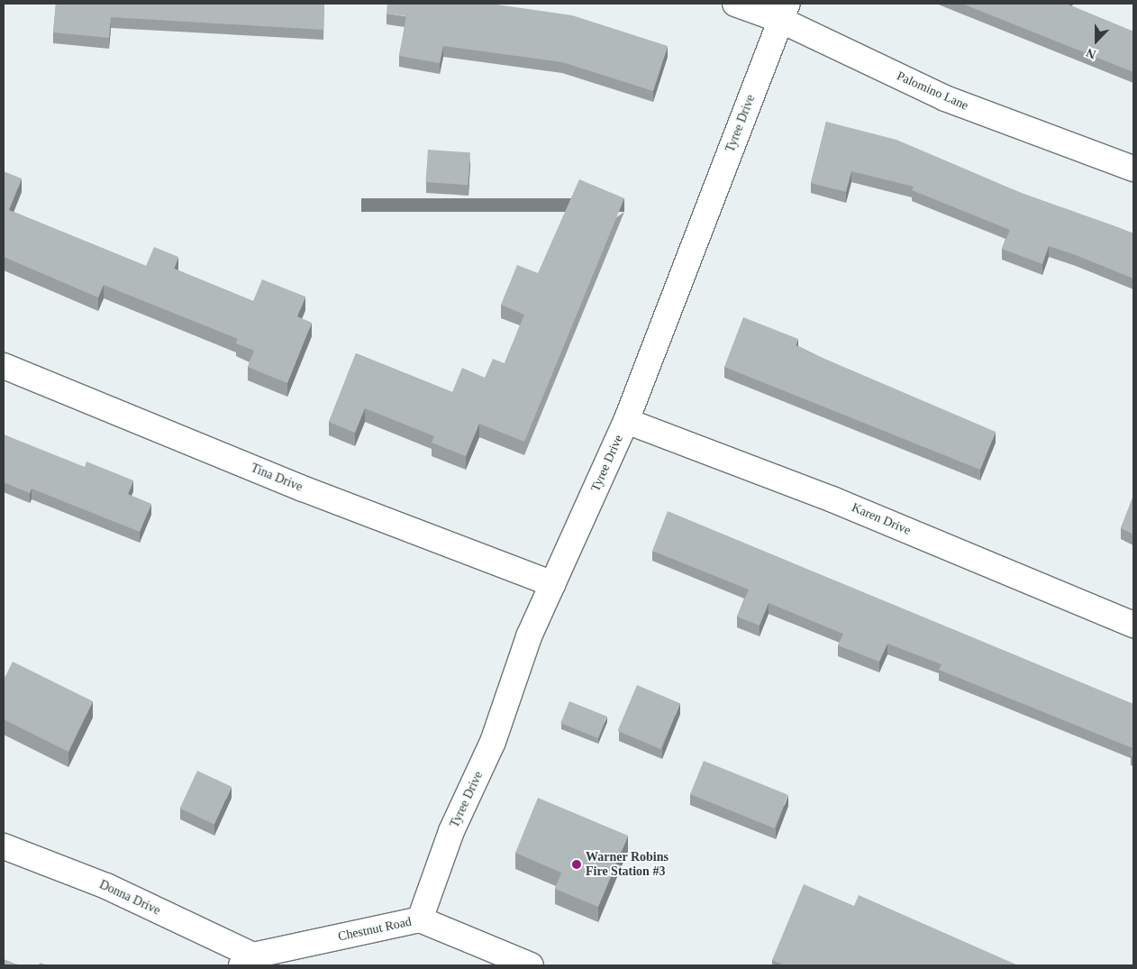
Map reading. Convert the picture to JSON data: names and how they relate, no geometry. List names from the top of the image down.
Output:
{
  "streets": {
    "street": [
      "Palomino Lane",
      "Tyree Drive",
      "Tina Drive",
      "Karen Drive",
      "Donna Drive",
      "Chestnut Road"
    ]
  },
  "crossings": [
    ["Palomino Lane", "Tyree Drive"],
    ["Tyree Drive", "Tina Drive"],
    ["Tyree Drive", "Karen Drive"],
    ["Tyree Drive", "Chestnut Road"],
    ["Donna Drive", "Chestnut Road"]
  ],
  "places": ["Warner Robins Fire Station #3"],
  "north": "bottom"
}
